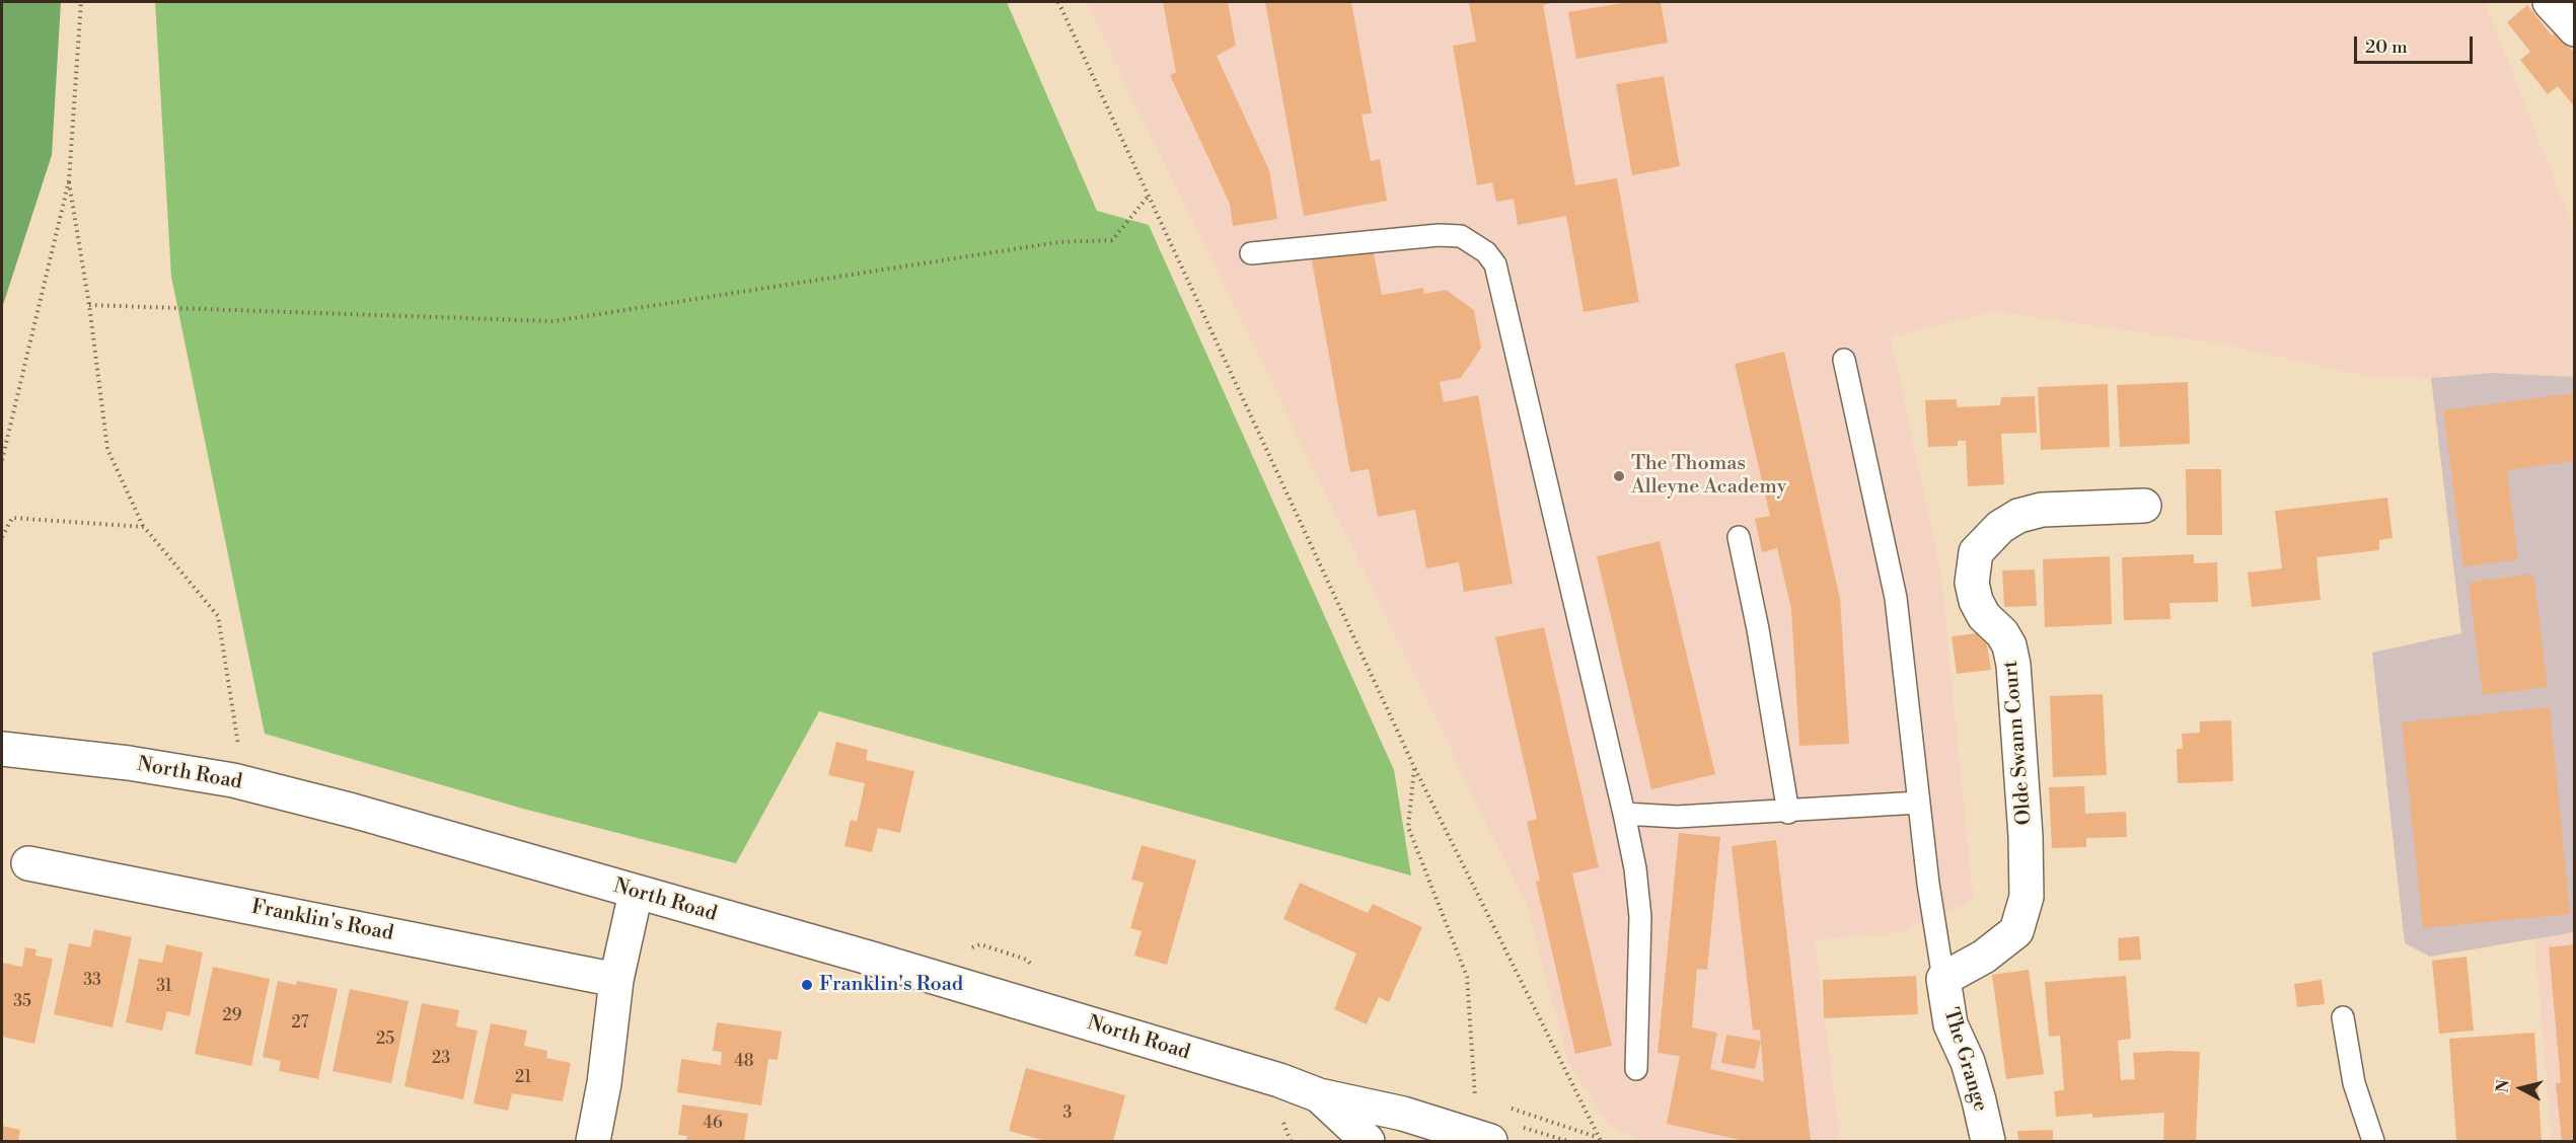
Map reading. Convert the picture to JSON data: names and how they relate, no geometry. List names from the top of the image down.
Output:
{
  "streets": {
    "street": [
      "Olde Swann Court",
      "North Road",
      "Franklin's Road",
      "The Grange"
    ]
  },
  "crossings": [
    ["Olde Swann Court", "The Grange"]
  ],
  "places": ["The Thomas Alleyne Academy", "Franklin's Road"],
  "house_numbers": [
    "33",
    "31",
    "35",
    "29",
    "27",
    "25",
    "23",
    "48",
    "21",
    "3",
    "46"
  ],
  "scale_bar": "20 m",
  "north": "left"
}
